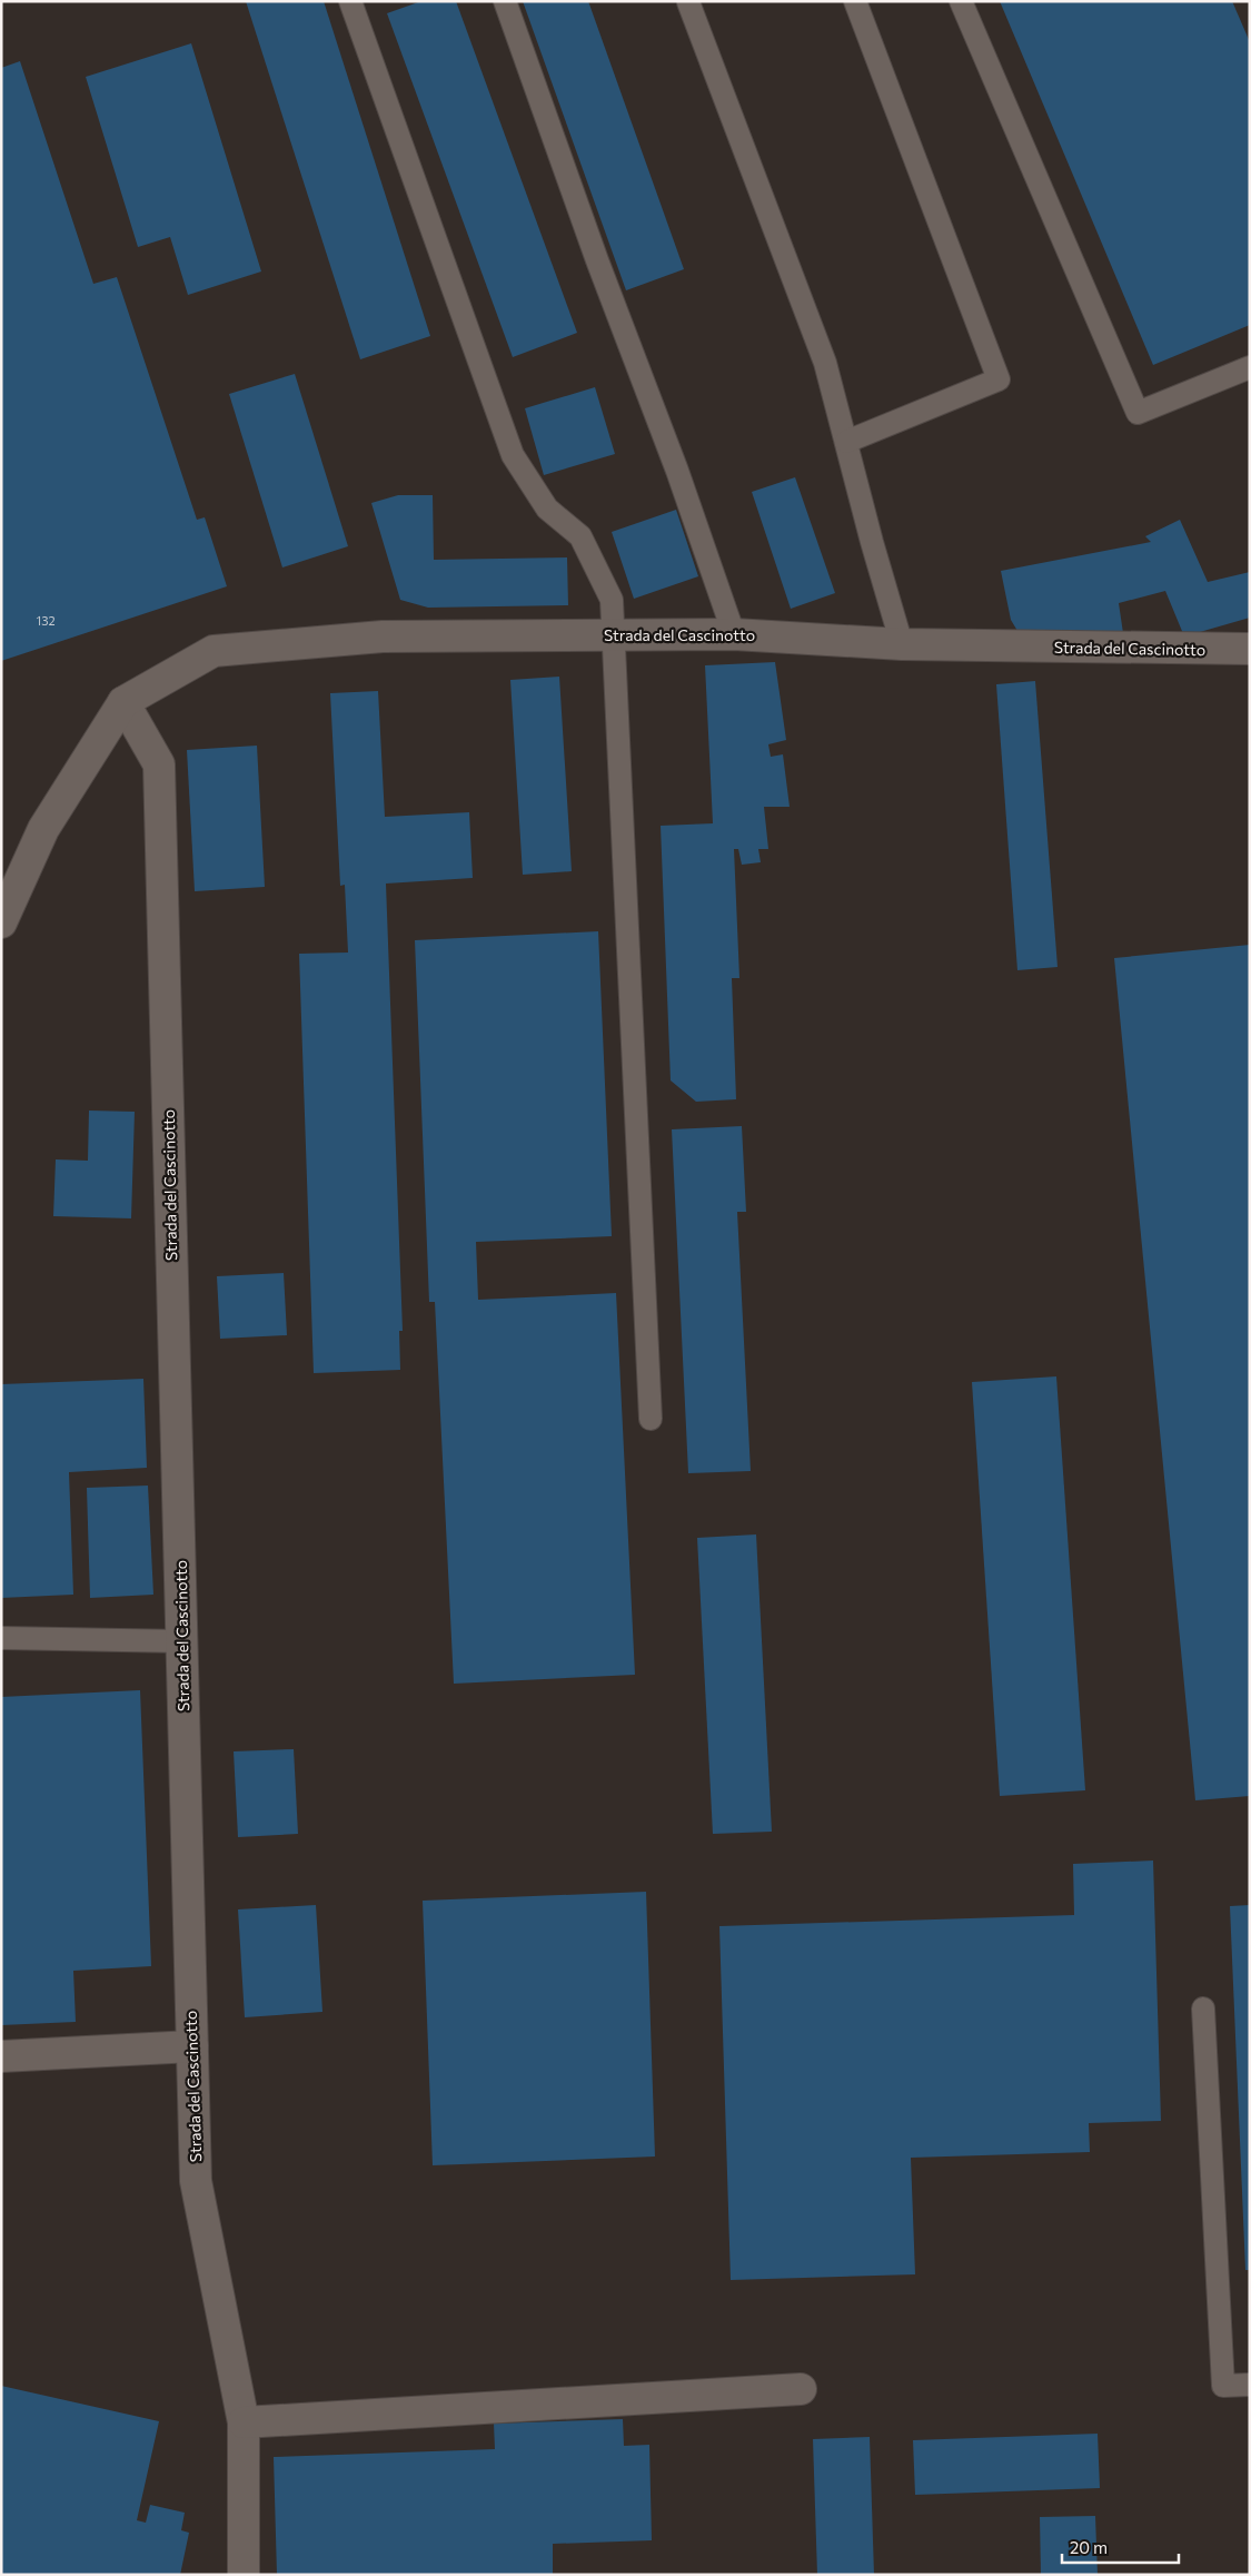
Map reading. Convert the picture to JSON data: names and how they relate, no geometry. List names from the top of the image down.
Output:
{
  "streets": {
    "street": ["Strada del Cascinotto"]
  },
  "house_numbers": ["132"],
  "scale_bar": "20 m"
}
